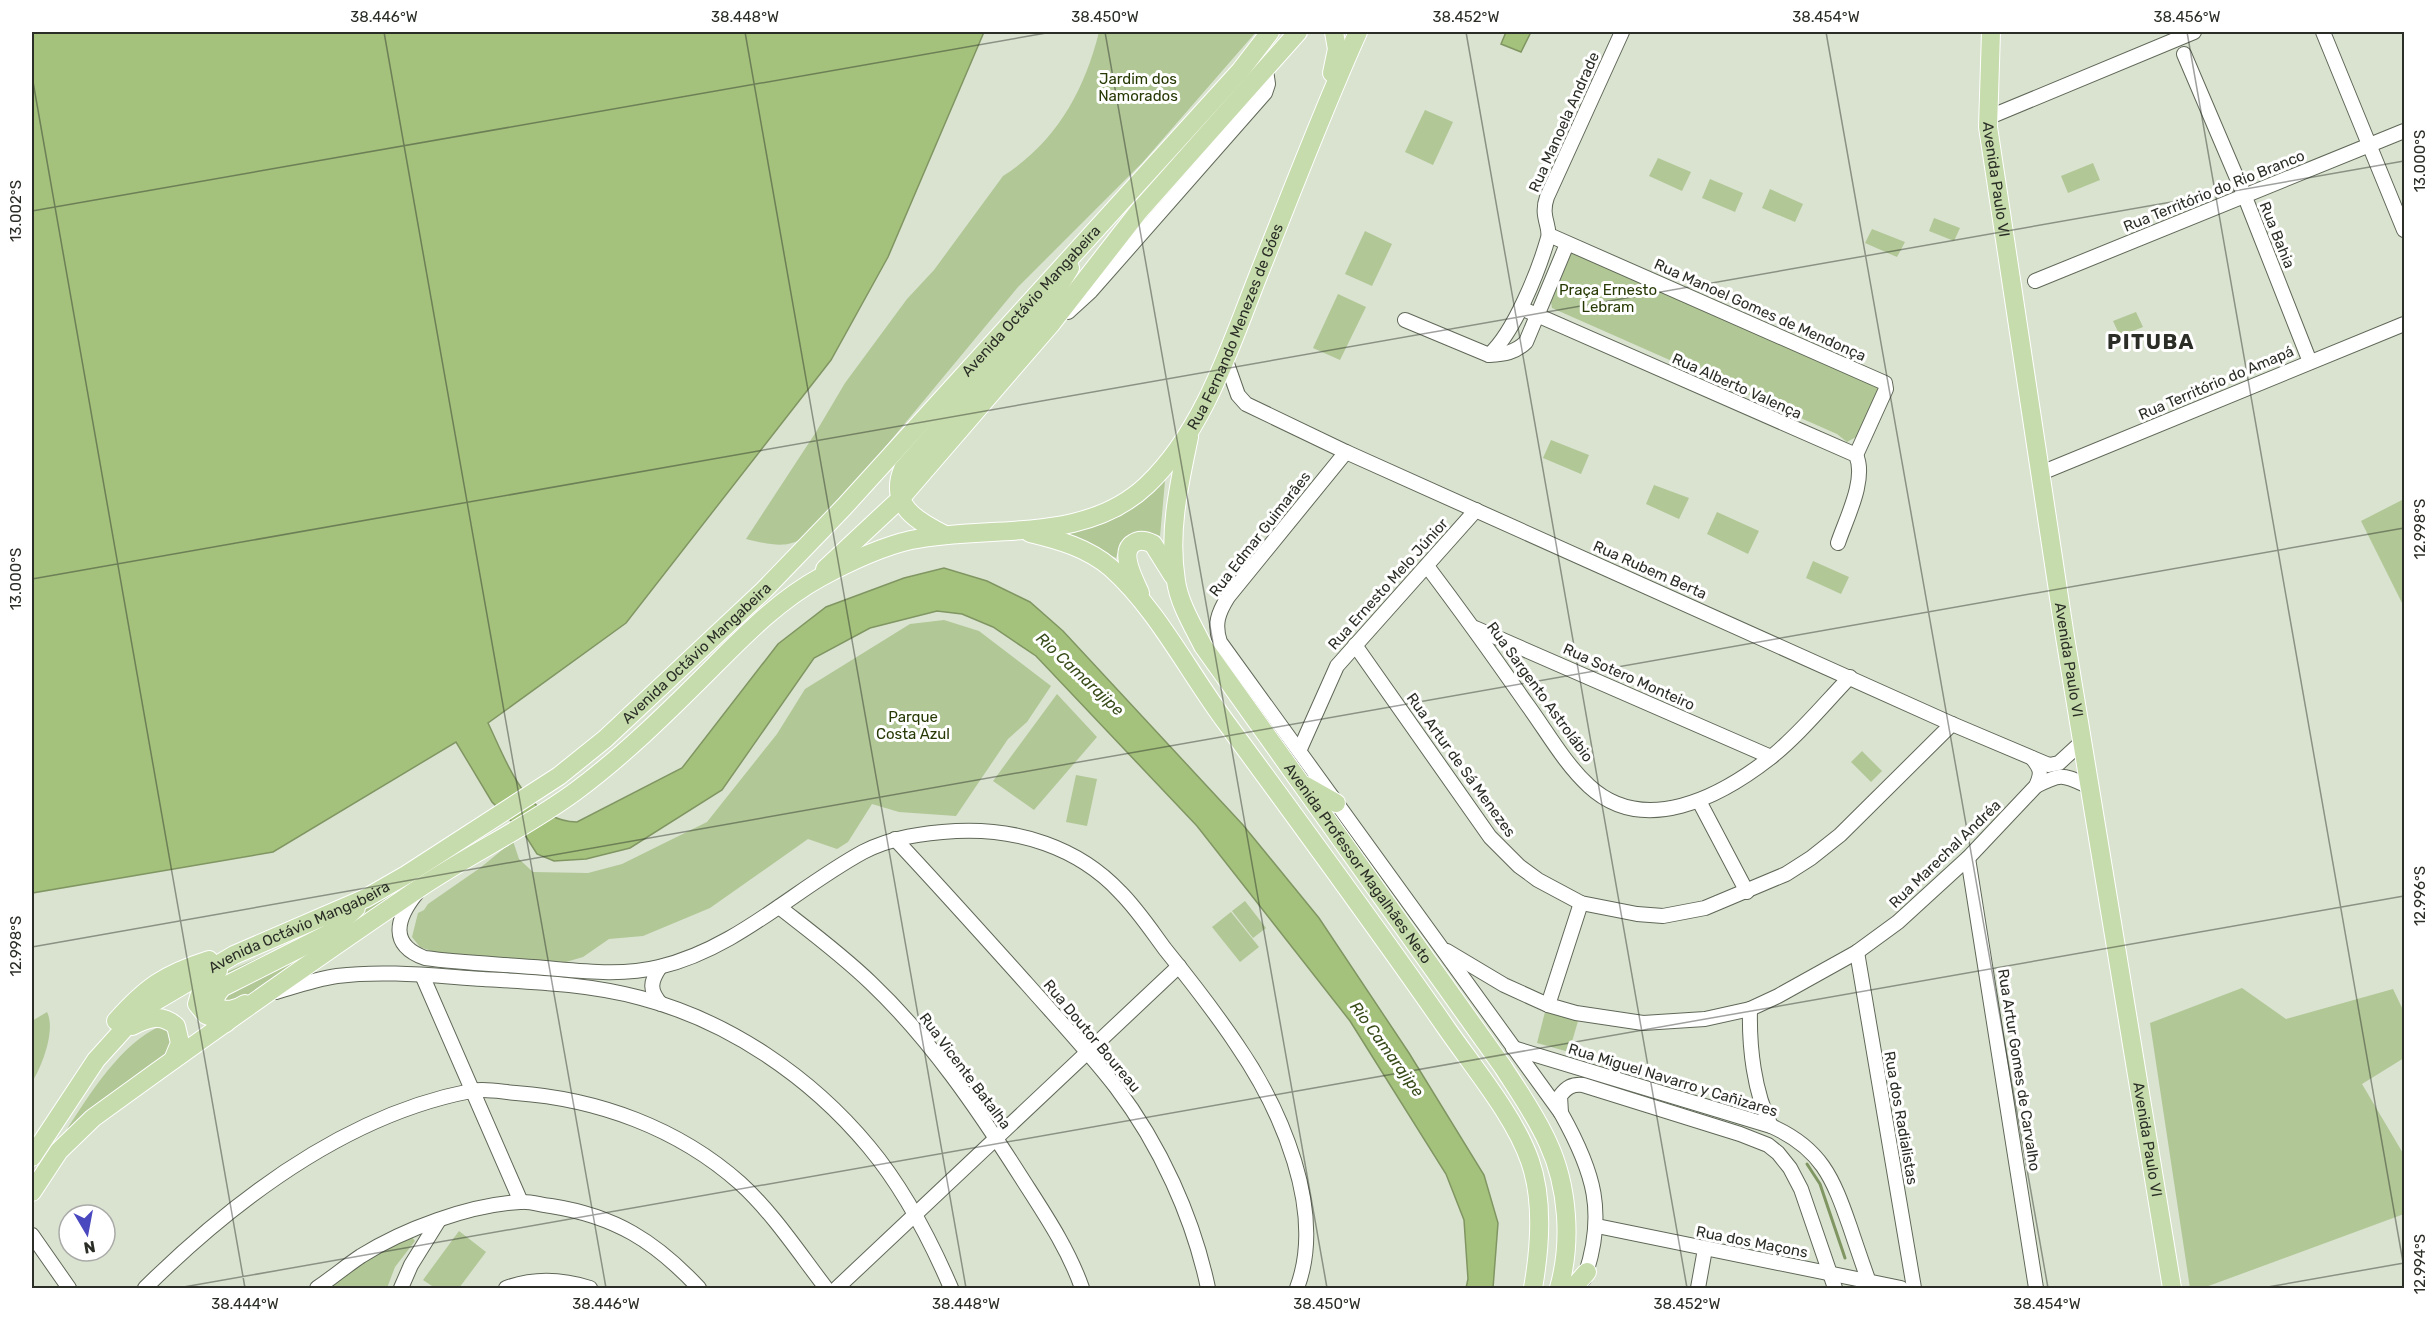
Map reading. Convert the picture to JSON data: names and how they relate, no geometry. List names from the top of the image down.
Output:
{
  "streets": {
    "main road": [
      "Avenida Paulo VI",
      "Avenida Octávio Mangabeira",
      "Rua Fernando Menezes de Góes",
      "Avenida Professor Magalhães Neto"
    ],
    "street": [
      "Rua Manoela Andrade",
      "Rua Território do Rio Branco",
      "Rua Bahia",
      "Rua Manoel Gomes de Mendonça",
      "Rua Território do Amapá",
      "Rua Alberto Valença",
      "Rua Edmar Guimarães",
      "Rua Rubem Berta",
      "Rua Ernesto Melo Júnior",
      "Rua Sotero Monteiro",
      "Rua Sargento Astrolábio",
      "Rua Artur de Sá Menezes",
      "Rua Marechal Andréa",
      "Rua Doutor Boureau",
      "Rua Artur Gomes de Carvalho",
      "Rua Vicente Batalha",
      "Rua Miguel Navarro y Cañizares",
      "Rua dos Radialistas",
      "Rua dos Maçons"
    ]
  },
  "crossings": [
    ["Rua Manoela Andrade", "Rua Manoel Gomes de Mendonça"],
    ["Rua Manoela Andrade", "Rua Alberto Valença"],
    ["Avenida Paulo VI", "Rua Território do Amapá"],
    ["Avenida Paulo VI", "Rua Rubem Berta"],
    ["Avenida Paulo VI", "Rua Marechal Andréa"],
    ["Rua Território do Rio Branco", "Rua Bahia"],
    ["Rua Bahia", "Rua Território do Amapá"],
    ["Avenida Octávio Mangabeira", "Rua Fernando Menezes de Góes"],
    ["Avenida Octávio Mangabeira", "Avenida Professor Magalhães Neto"],
    ["Rua Manoel Gomes de Mendonça", "Rua Alberto Valença"],
    ["Rua Fernando Menezes de Góes", "Rua Rubem Berta"],
    ["Rua Fernando Menezes de Góes", "Avenida Professor Magalhães Neto"],
    ["Rua Edmar Guimarães", "Rua Rubem Berta"],
    ["Rua Edmar Guimarães", "Avenida Professor Magalhães Neto"],
    ["Rua Rubem Berta", "Rua Ernesto Melo Júnior"],
    ["Rua Rubem Berta", "Rua Sargento Astrolábio"],
    ["Rua Rubem Berta", "Rua Artur de Sá Menezes"],
    ["Rua Ernesto Melo Júnior", "Rua Sargento Astrolábio"],
    ["Rua Ernesto Melo Júnior", "Rua Artur de Sá Menezes"],
    ["Rua Ernesto Melo Júnior", "Avenida Professor Magalhães Neto"],
    ["Rua Sotero Monteiro", "Rua Sargento Astrolábio"],
    ["Rua Marechal Andréa", "Avenida Professor Magalhães Neto"],
    ["Rua Marechal Andréa", "Rua Artur Gomes de Carvalho"],
    ["Rua Marechal Andréa", "Rua dos Radialistas"],
    ["Avenida Professor Magalhães Neto", "Rua Miguel Navarro y Cañizares"],
    ["Avenida Professor Magalhães Neto", "Rua dos Maçons"],
    ["Rua Miguel Navarro y Cañizares", "Rua dos Maçons"]
  ],
  "districts": ["PITUBA"],
  "water": ["Rio Camarajipe"],
  "parks": ["Jardim dos Namorados", "Praça Ernesto Lebram", "Parque Costa Azul"],
  "north": "bottom",
  "coordinates": [
    "38.446°W",
    "38.448°W",
    "38.450°W",
    "38.452°W",
    "38.454°W",
    "38.456°W",
    "13.000°S",
    "13.002°S",
    "12.998°S",
    "12.996°S",
    "12.994°S",
    "38.444°W"
  ]
}
